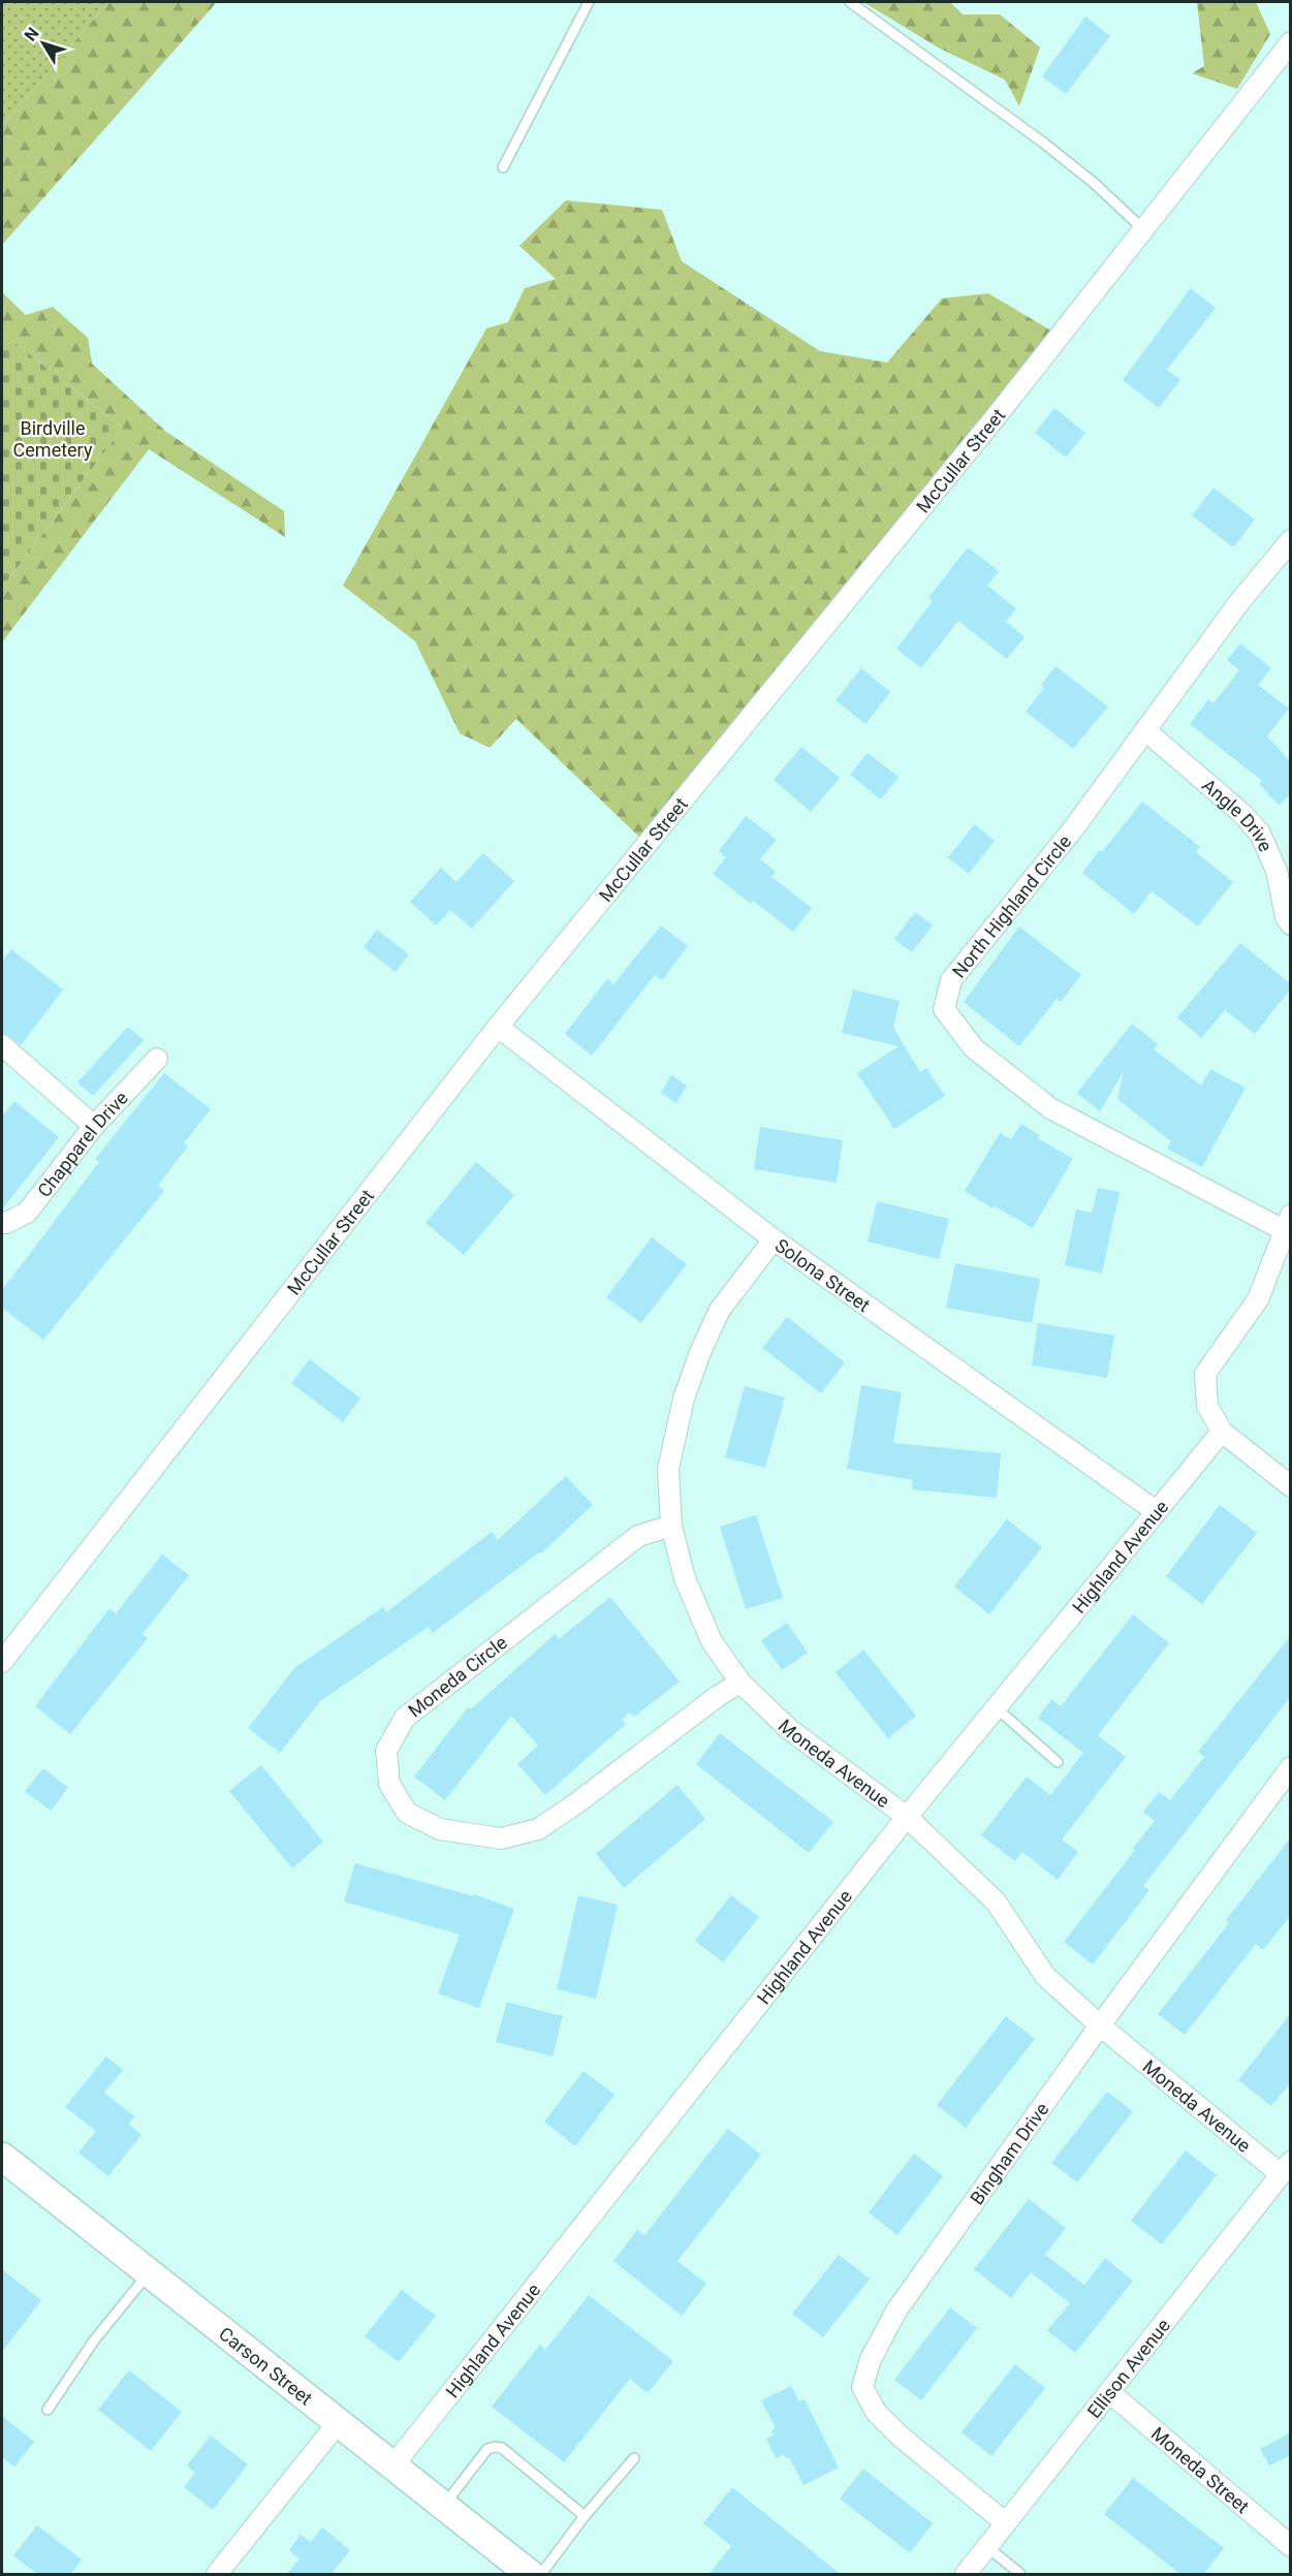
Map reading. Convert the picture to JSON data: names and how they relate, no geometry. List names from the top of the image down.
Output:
{
  "streets": {
    "street": [
      "McCullar Street",
      "Angle Drive",
      "North Highland Circle",
      "Chapparel Drive",
      "Solona Street",
      "Highland Avenue",
      "Moneda Circle",
      "Moneda Avenue",
      "Bingham Drive",
      "Carson Street",
      "Ellison Avenue",
      "Moneda Street"
    ]
  },
  "crossings": [
    ["McCullar Street", "Solona Street"],
    ["Angle Drive", "North Highland Circle"],
    ["Solona Street", "Highland Avenue"],
    ["Solona Street", "Moneda Avenue"],
    ["Highland Avenue", "Moneda Avenue"],
    ["Highland Avenue", "Carson Street"],
    ["Moneda Circle", "Moneda Avenue"],
    ["Moneda Avenue", "Bingham Drive"],
    ["Moneda Avenue", "Ellison Avenue"],
    ["Bingham Drive", "Ellison Avenue"],
    ["Ellison Avenue", "Moneda Street"]
  ],
  "parks": ["Birdville Cemetery"],
  "north": "top left"
}
